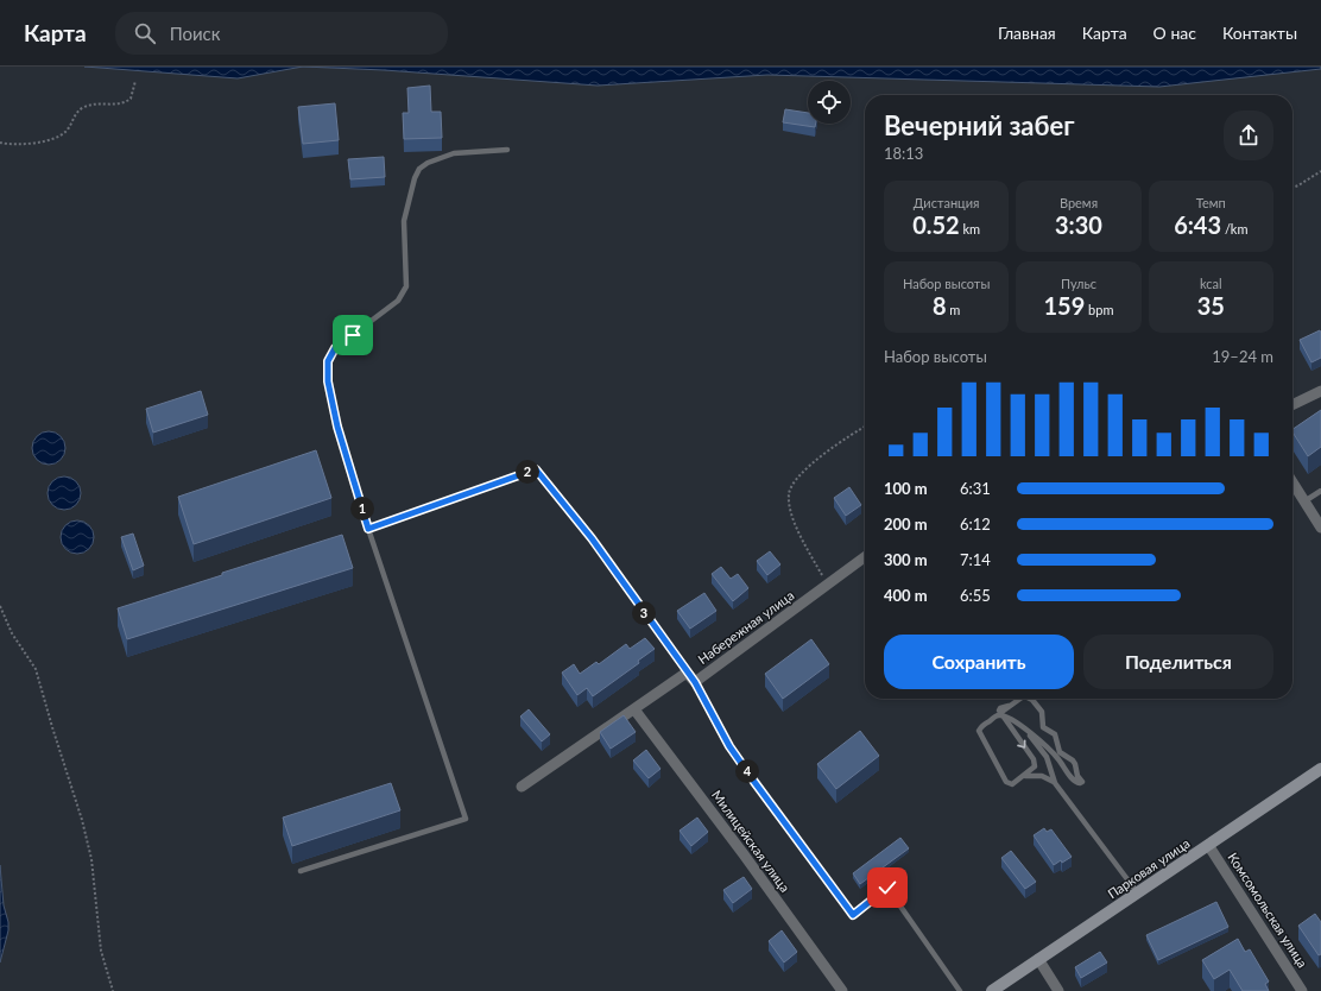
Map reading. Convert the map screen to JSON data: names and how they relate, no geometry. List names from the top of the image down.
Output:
{
  "streets": {
    "street": [
      "Набережная улица",
      "Милицейская улица",
      "Парковая улица",
      "Комсомольская улица"
    ]
  },
  "crossings": [
    ["Набережная улица", "Милицейская улица"],
    ["Парковая улица", "Комсомольская улица"]
  ],
  "page": {
    "header": "Карта",
    "search": "Поиск",
    "nav": [
      "Главная",
      "Карта",
      "О нас",
      "Контакты"
    ],
    "heading": ["Вечерний забег", "18:13"],
    "stats": [
      ["Дистанция", "0.52 km"],
      ["Время", "3:30"],
      ["Темп", "6:43 /km"],
      ["Набор высоты", "8 m"],
      ["Пульс", "159 bpm"],
      ["kcal", "35"]
    ],
    "chart": ["Набор высоты", "19–24 m"],
    "pins": [
      "2",
      "1",
      "3",
      "4"
    ],
    "list": [
      {
        "name": "100 m",
        "note": "6:31"
      },
      {
        "name": "200 m",
        "note": "6:12"
      },
      {
        "name": "300 m",
        "note": "7:14"
      },
      {
        "name": "400 m",
        "note": "6:55"
      }
    ],
    "buttons": ["Сохранить", "Поделиться"]
  }
}
